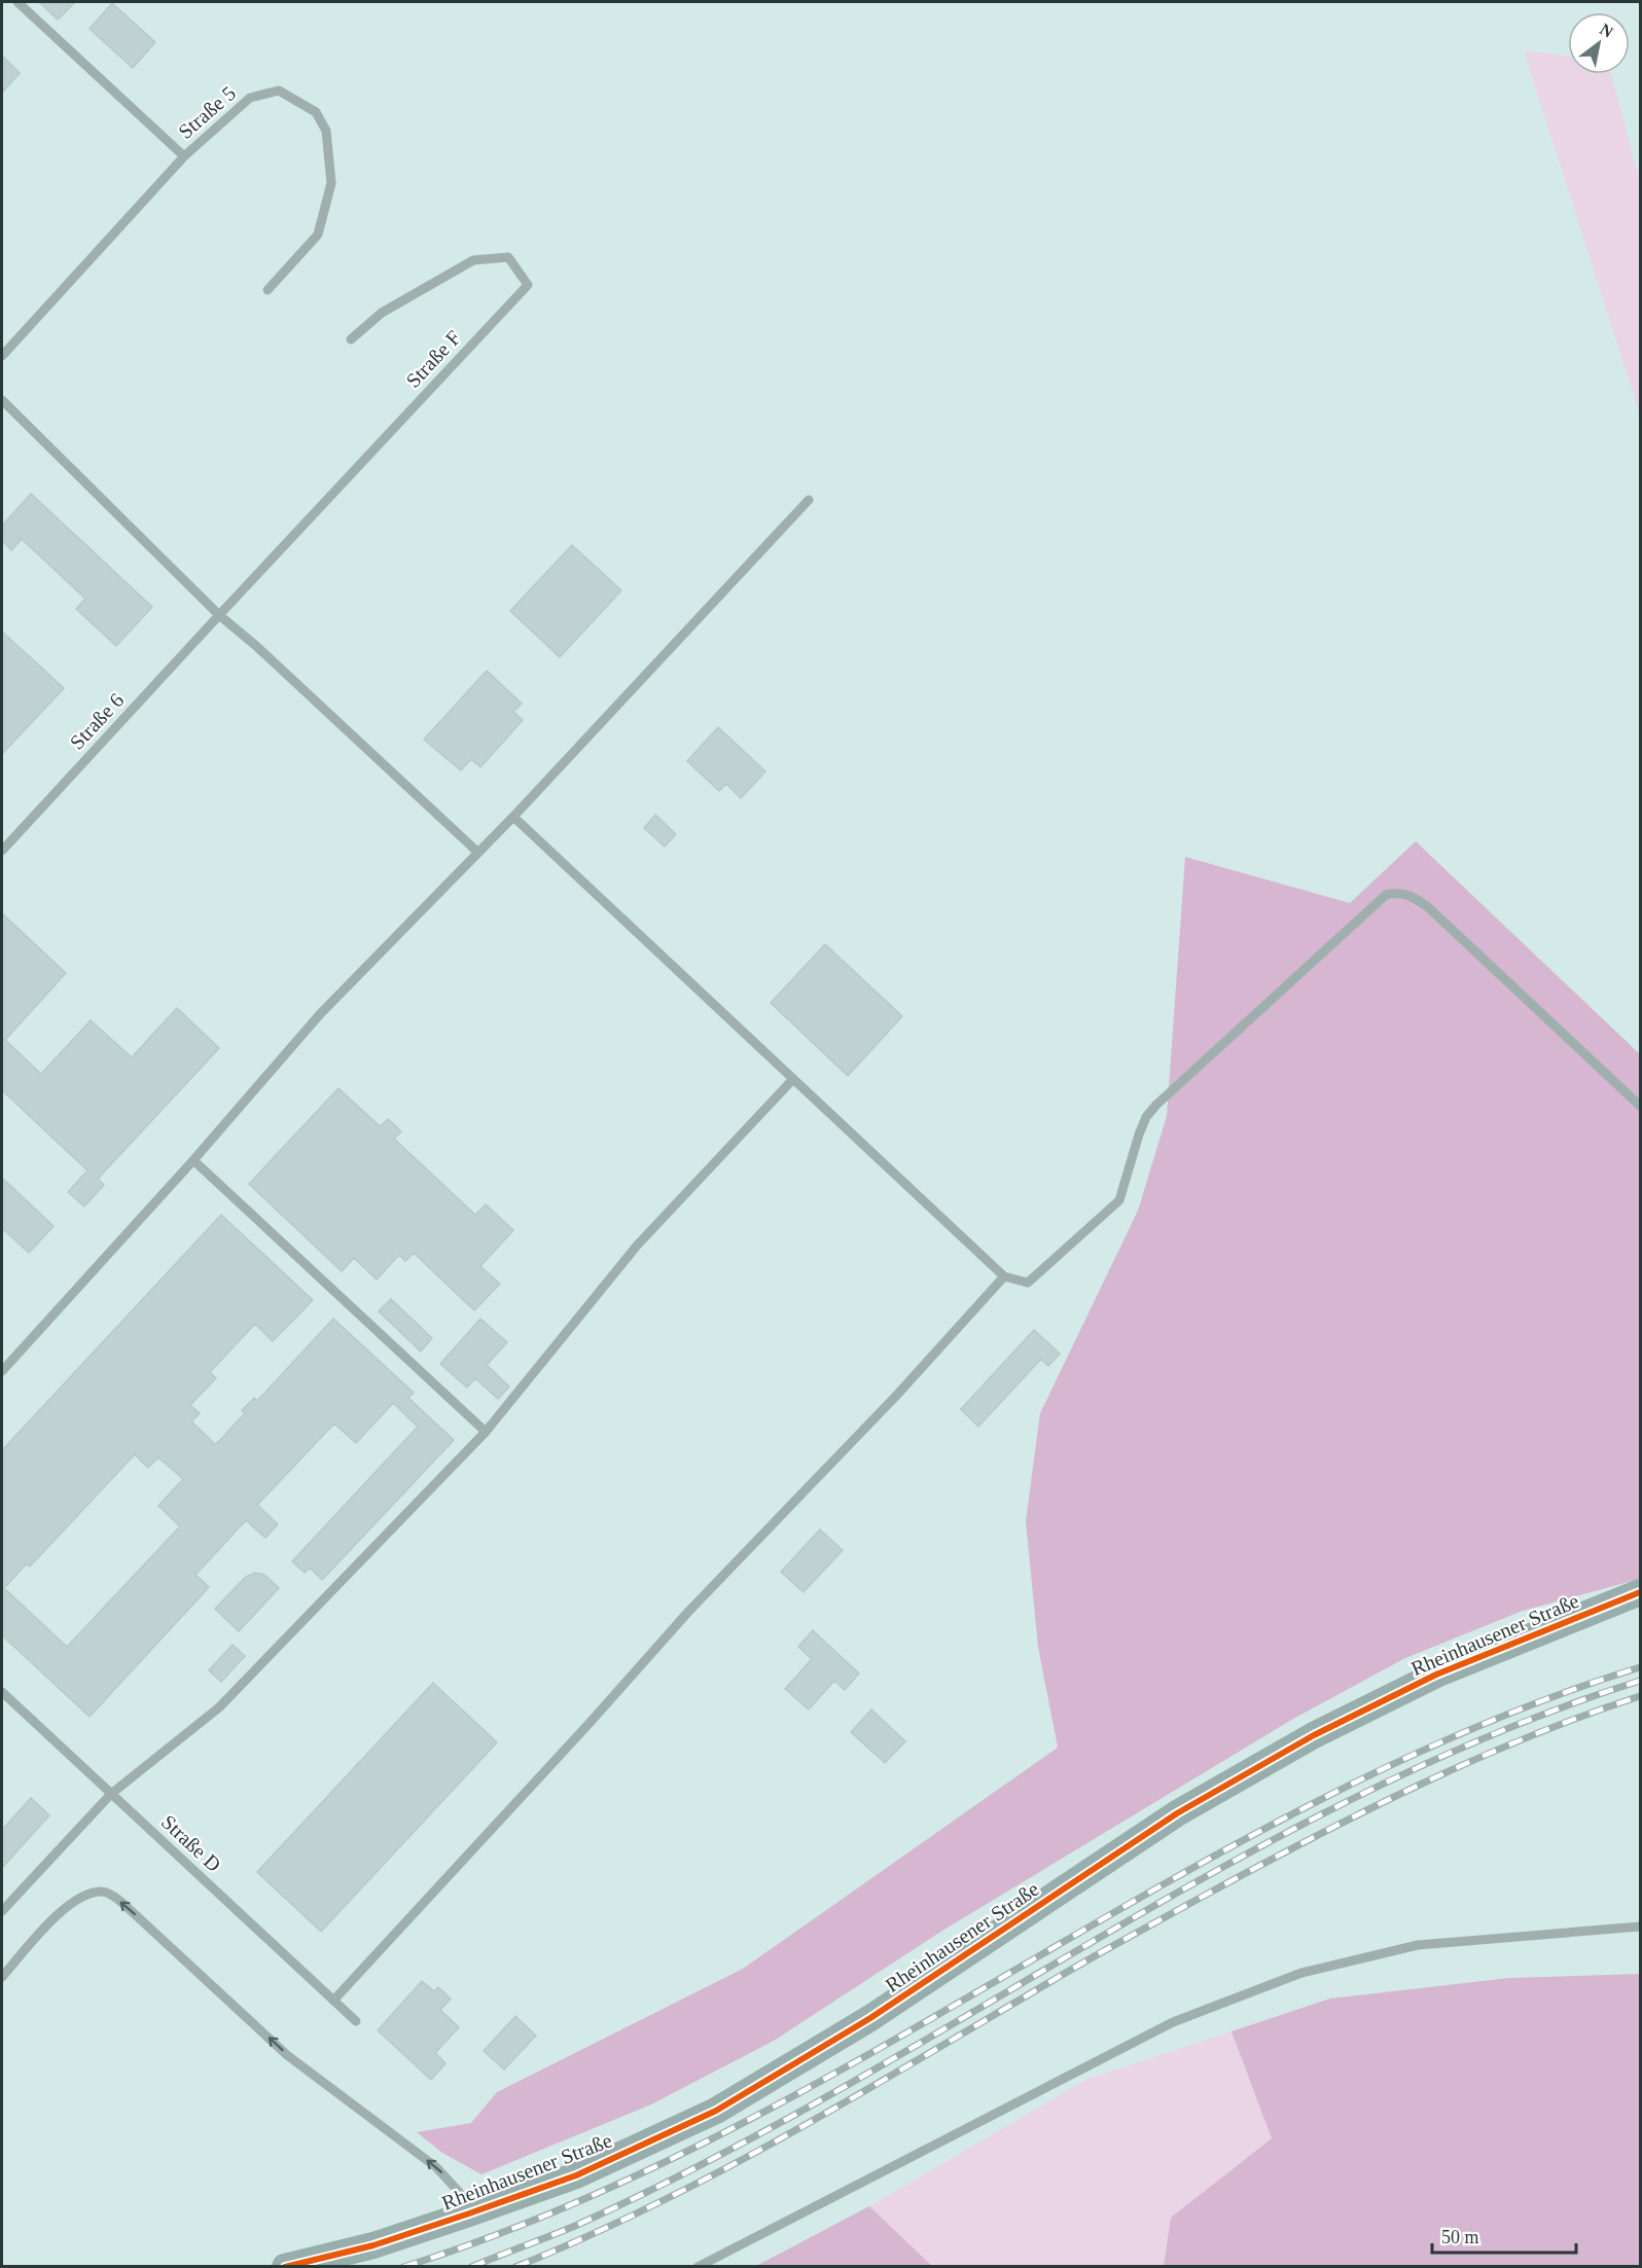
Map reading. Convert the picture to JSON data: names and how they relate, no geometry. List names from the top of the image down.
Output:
{
  "streets": {
    "street": ["Rheinhausener Straße"],
    "lane": [
      "Straße 5",
      "Straße F",
      "Straße 6",
      "Straße D"
    ]
  },
  "crossings": [
    ["Straße F", "Straße 6"]
  ],
  "scale_bar": "50 m",
  "north": "top right"
}
